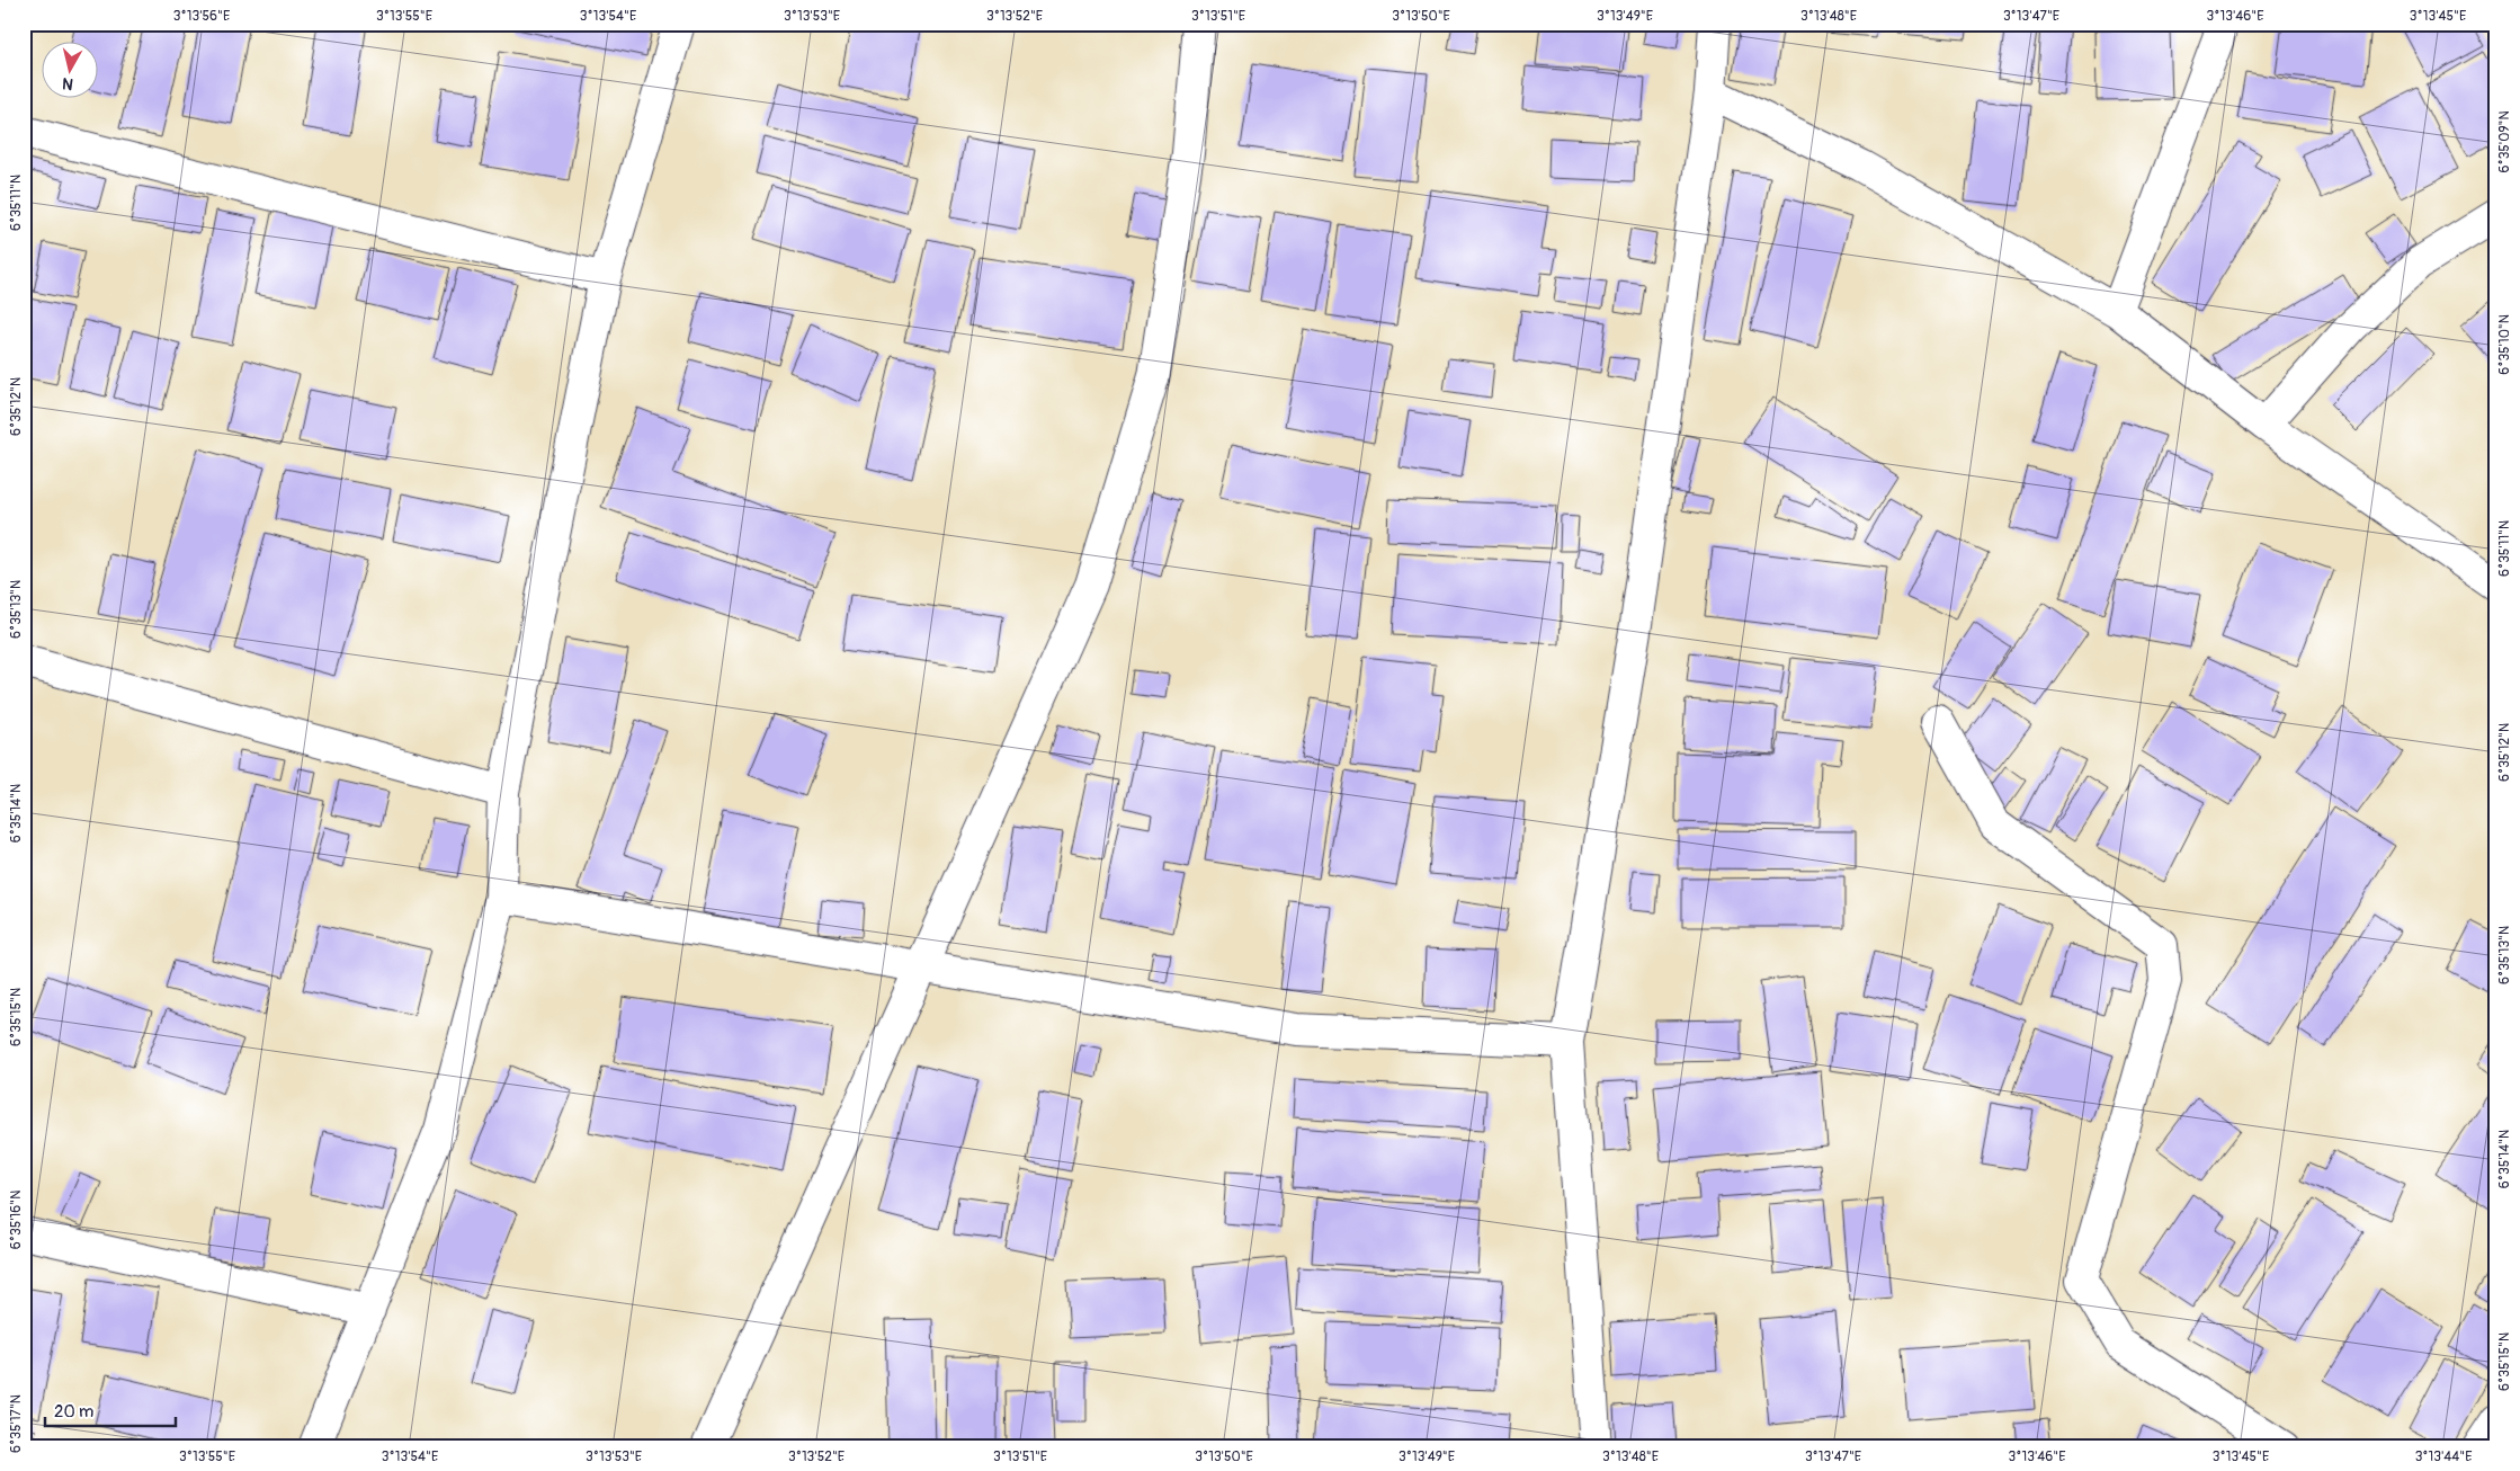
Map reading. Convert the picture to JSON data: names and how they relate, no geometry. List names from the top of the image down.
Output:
{
  "scale_bar": "20 m",
  "north": "bottom",
  "coordinates": [
    "3°13'56\"E",
    "3°13'55\"E",
    "3°13'54\"E",
    "3°13'53\"E",
    "3°13'52\"E",
    "3°13'51\"E",
    "3°13'50\"E",
    "3°13'49\"E",
    "3°13'48\"E",
    "3°13'47\"E",
    "3°13'46\"E",
    "3°13'45\"E",
    "6°35'09\"N",
    "6°35'11\"N",
    "6°35'10\"N",
    "6°35'12\"N",
    "6°35'13\"N",
    "6°35'14\"N",
    "6°35'15\"N",
    "6°35'16\"N",
    "6°35'17\"N",
    "3°13'44\"E"
  ]
}
